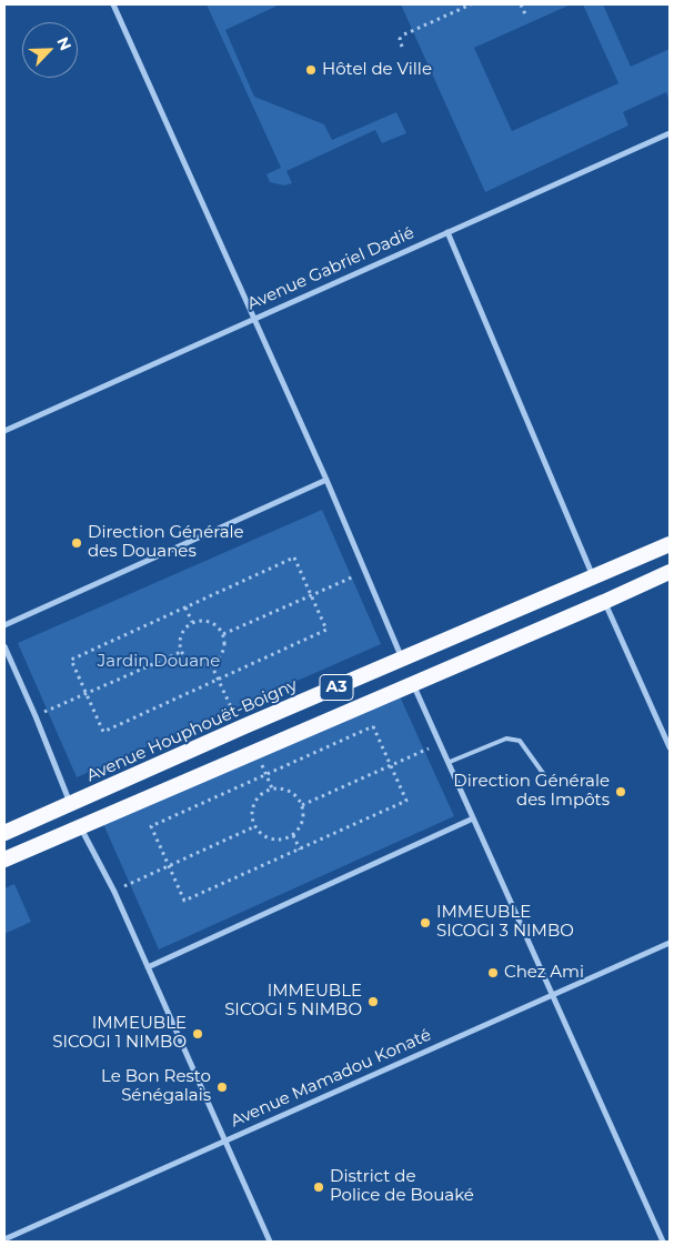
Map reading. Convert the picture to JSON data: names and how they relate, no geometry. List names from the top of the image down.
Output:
{
  "streets": {
    "highway": ["A3", "Avenue Houphouët-Boigny"],
    "street": ["Avenue Gabriel Dadié", "Avenue Mamadou Konaté"]
  },
  "parks": ["Jardin Douane"],
  "places": [
    "Hôtel de Ville",
    "Direction Générale des Douanes",
    "Direction Générale des Impôts",
    "IMMEUBLE SICOGI 3 NIMBO",
    "Chez Ami",
    "IMMEUBLE SICOGI 5 NIMBO",
    "IMMEUBLE SICOGI 1 NIMBO",
    "Le Bon Resto Sénégalais",
    "District de Police de Bouaké"
  ],
  "north": "top right"
}
